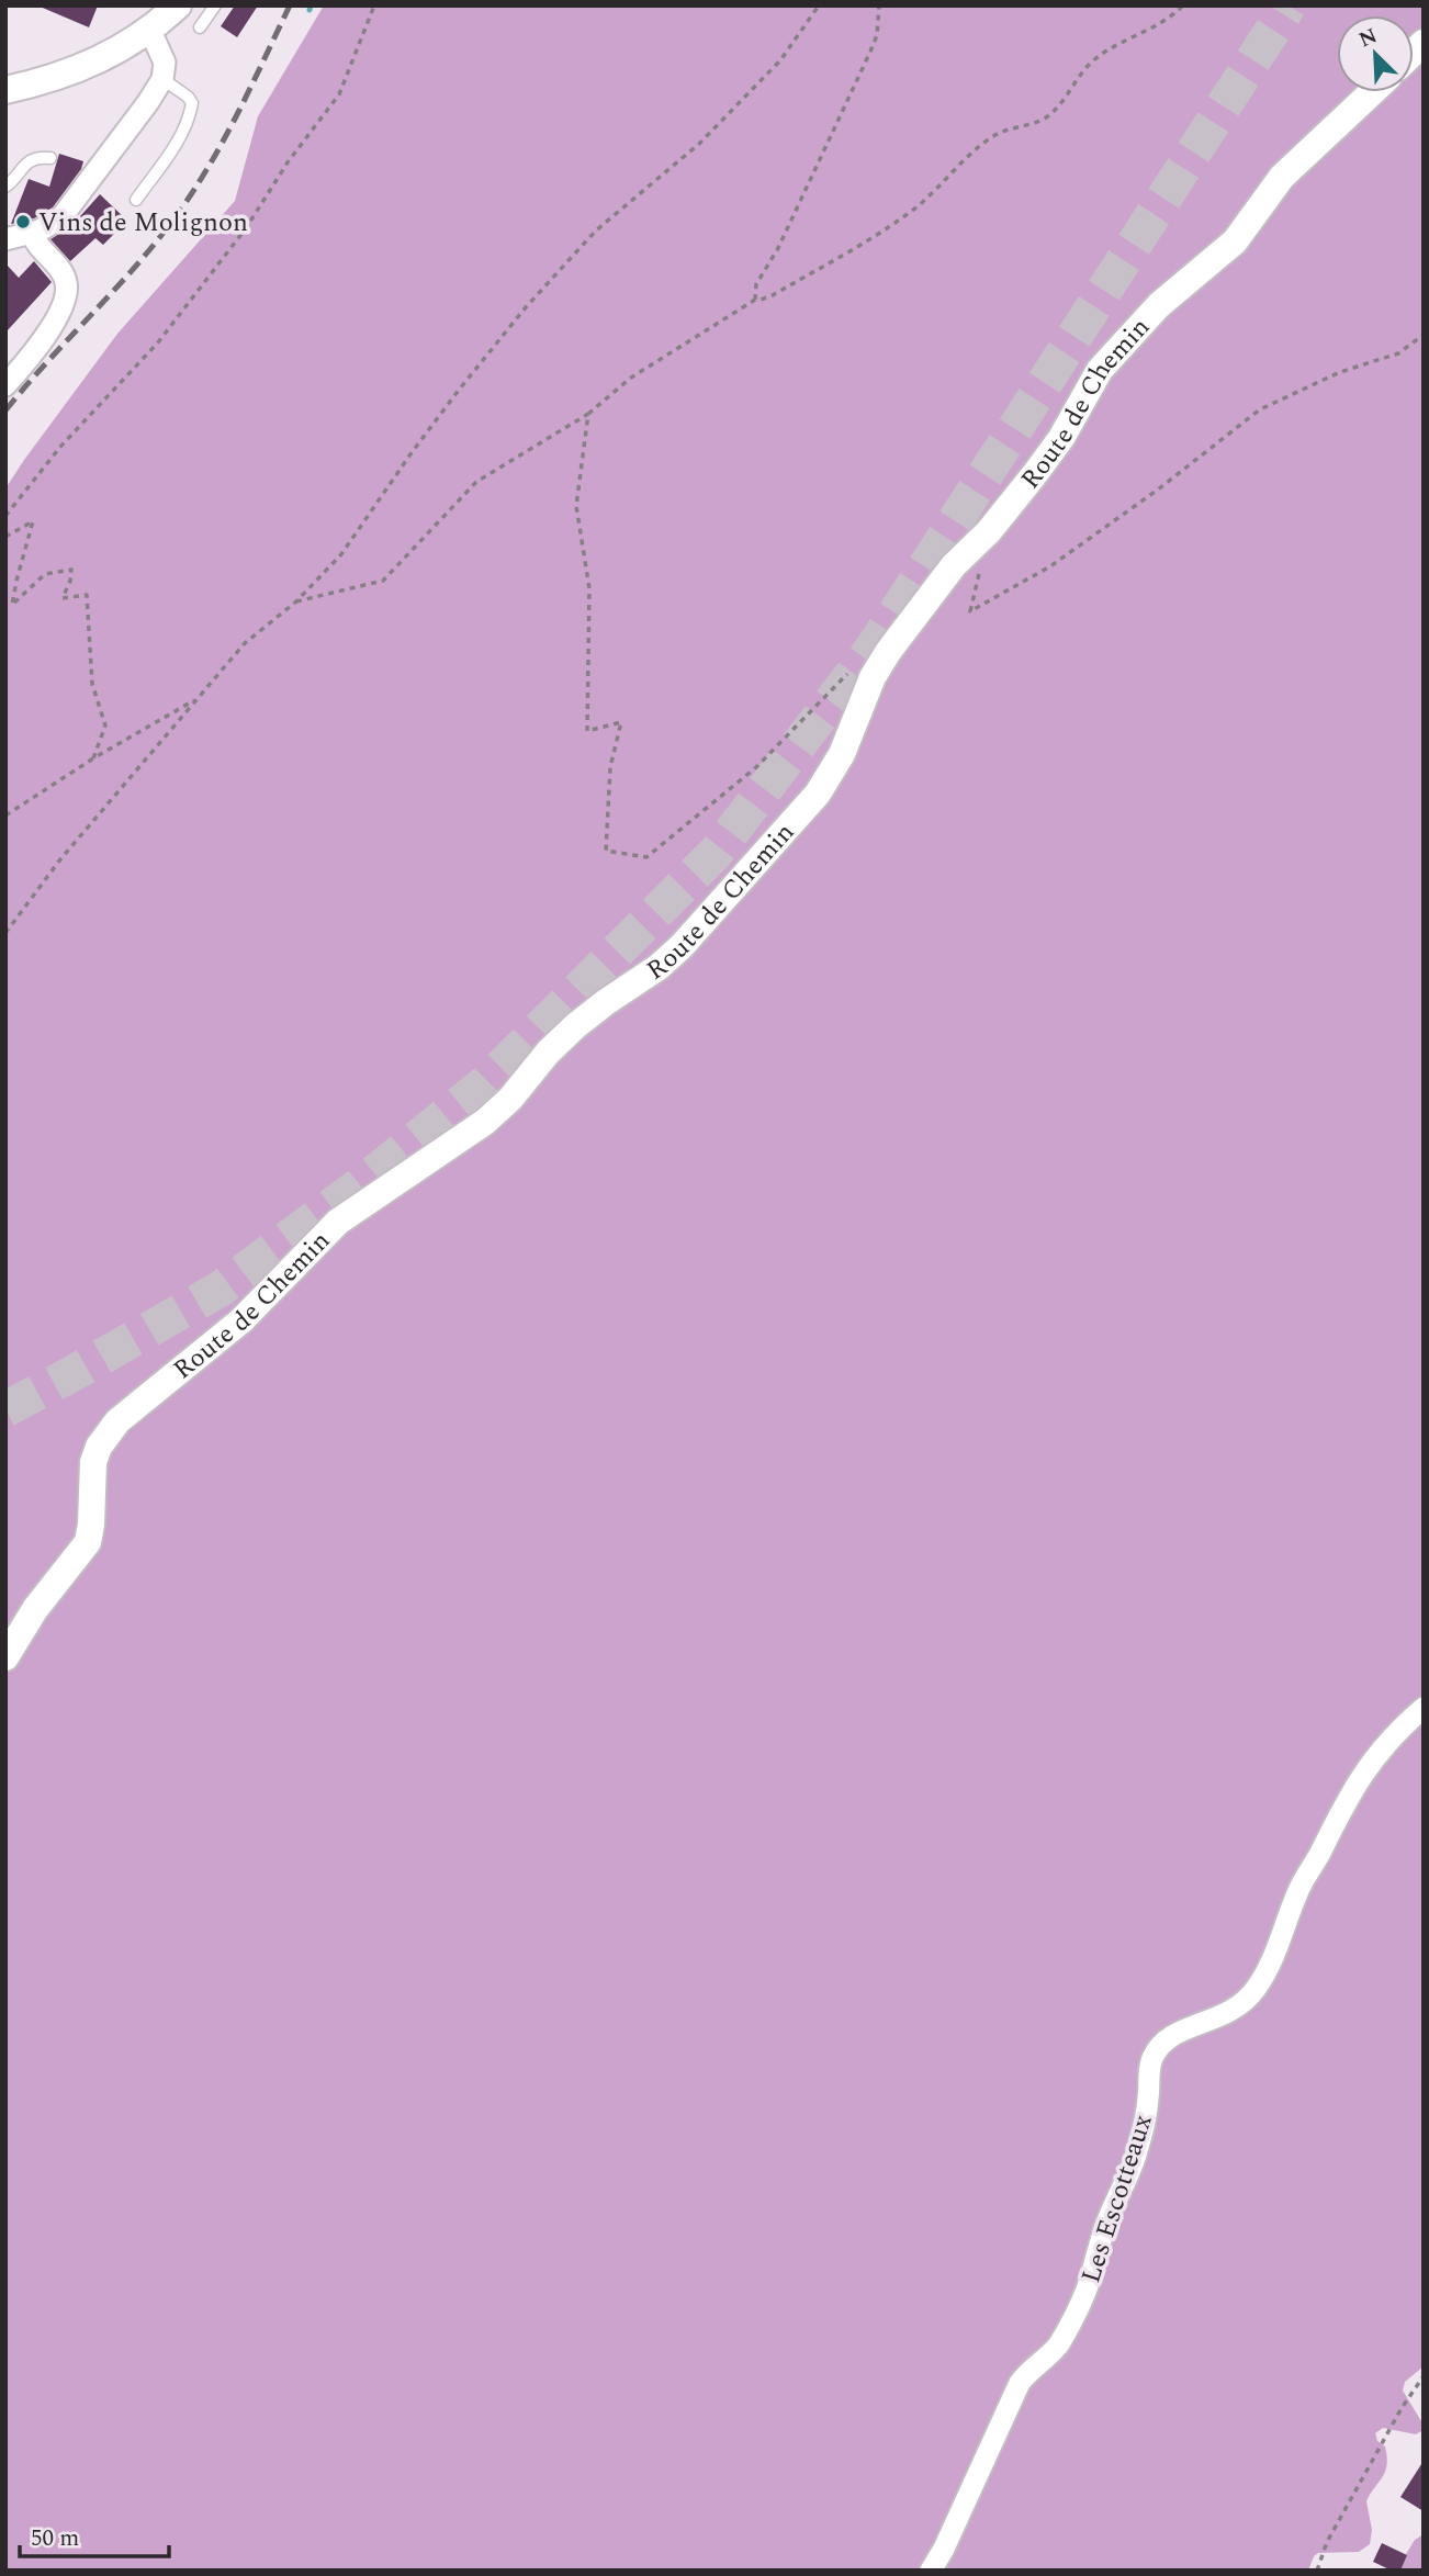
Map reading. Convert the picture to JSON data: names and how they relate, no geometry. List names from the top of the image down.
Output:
{
  "streets": {
    "street": ["Route de Chemin", "Les Escotteaux"]
  },
  "places": ["Vins de Molignon"],
  "scale_bar": "50 m",
  "north": "top left"
}
